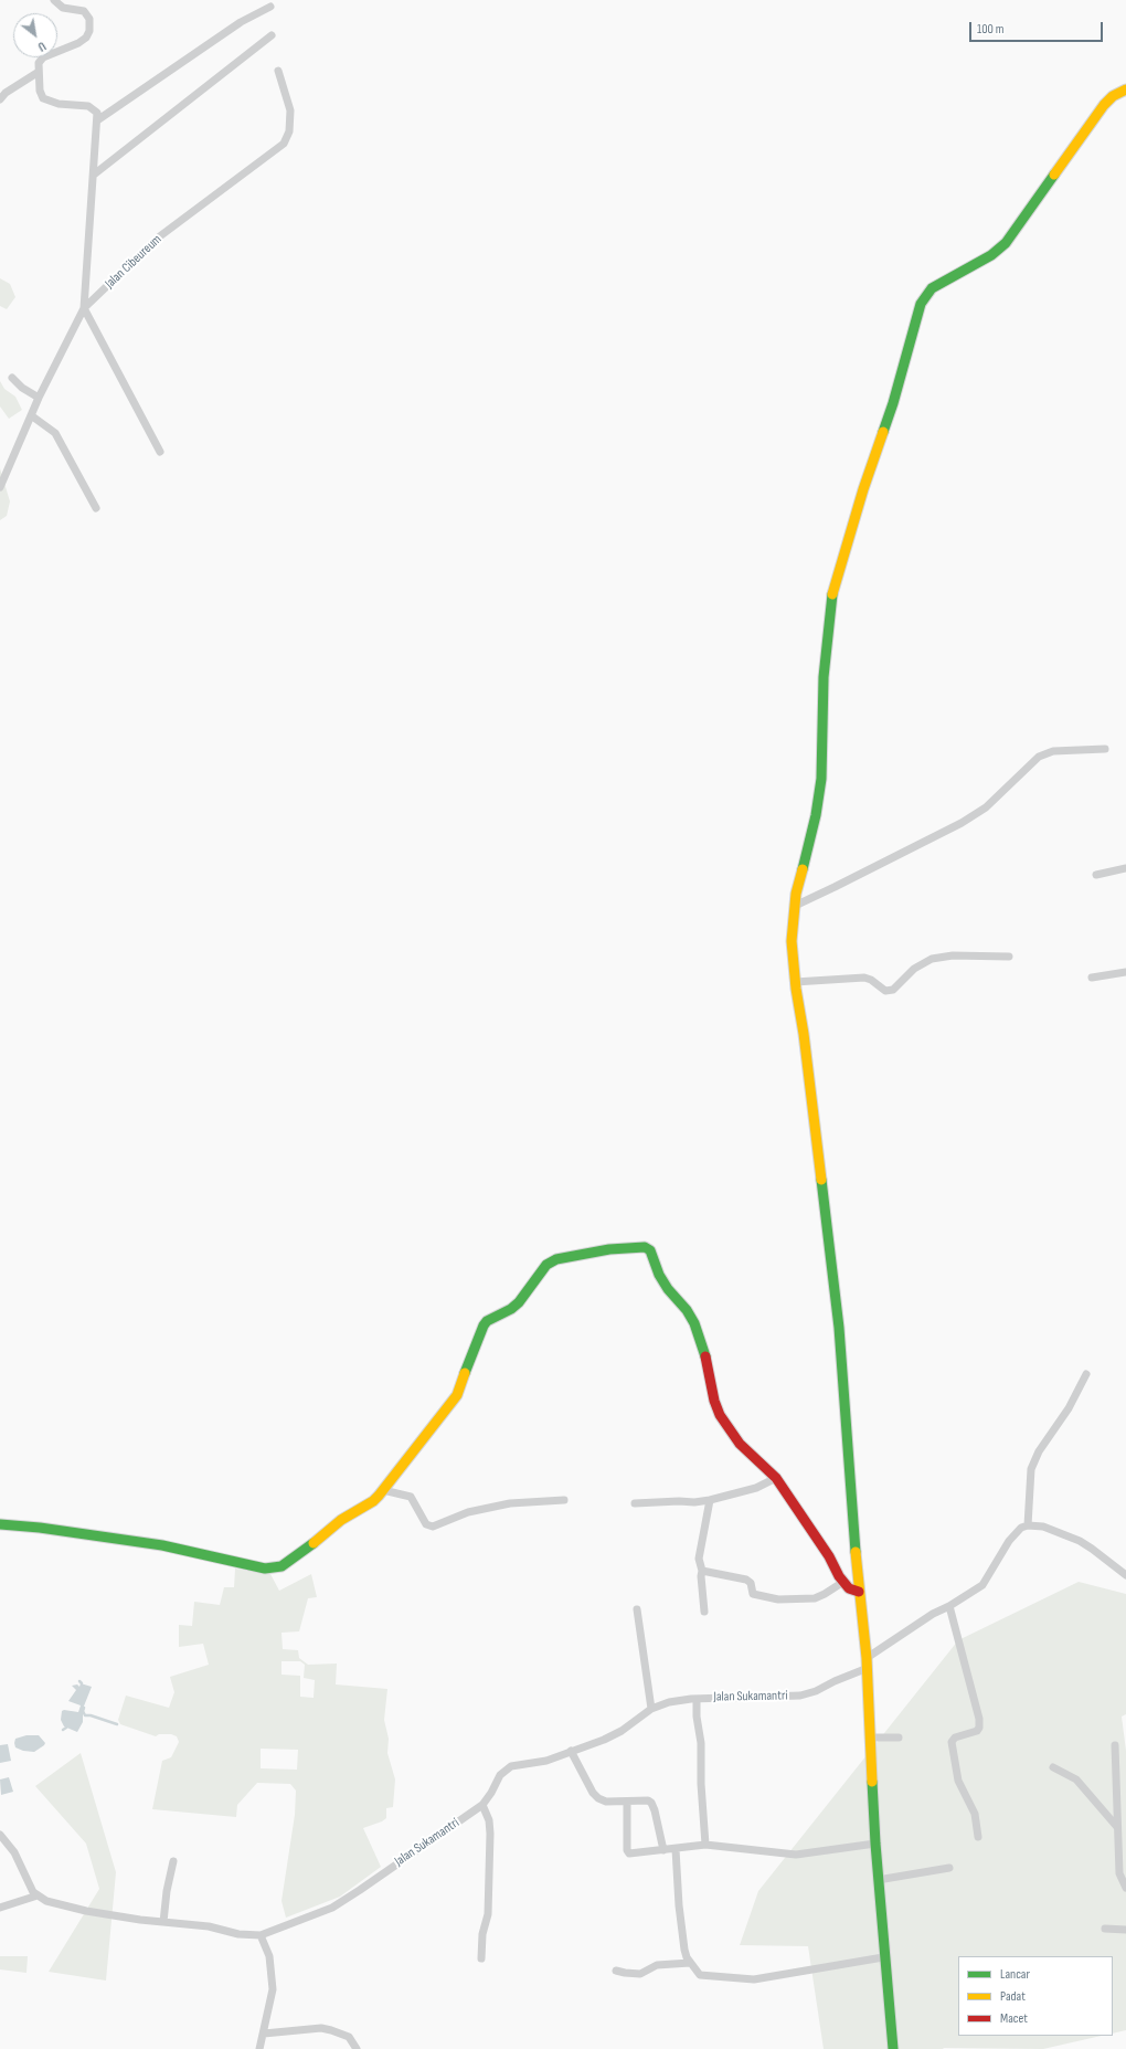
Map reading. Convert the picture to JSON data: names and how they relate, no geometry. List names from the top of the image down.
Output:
{
  "streets": {
    "street": ["Jalan Cibeureum", "Jalan Sukamantri"]
  },
  "legend": ["Lancar", "Padat", "Macet"],
  "scale_bar": "100 m",
  "north": "bottom right"
}
